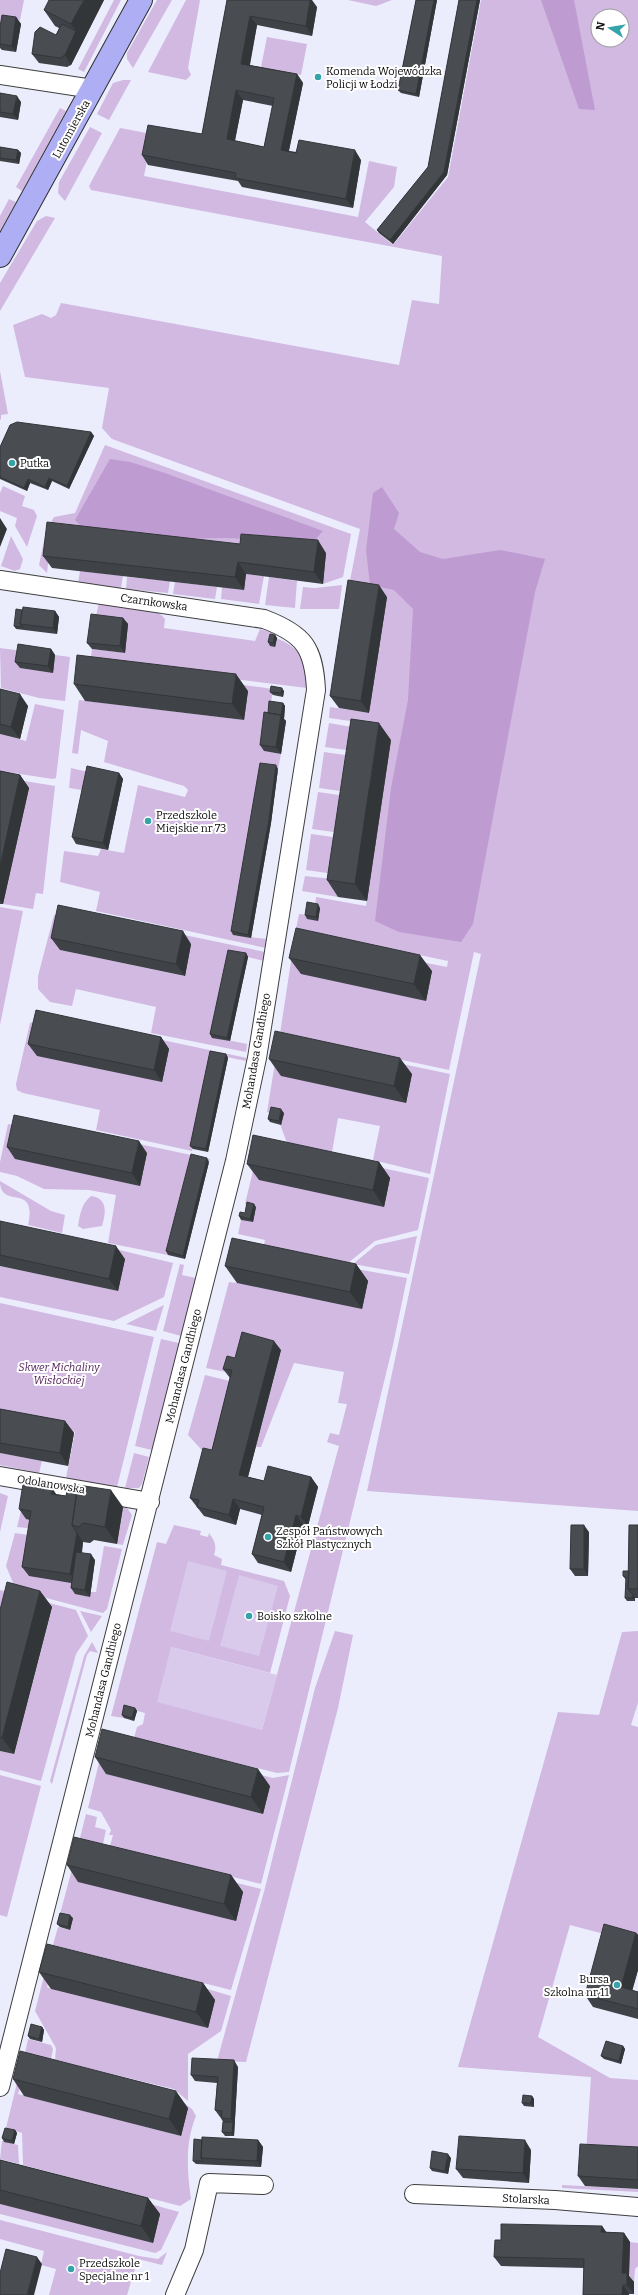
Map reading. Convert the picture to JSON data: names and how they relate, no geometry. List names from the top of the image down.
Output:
{
  "streets": {
    "main road": ["Lutomierska"],
    "street": [
      "Czarnkowska",
      "Mohandasa Gandhiego",
      "Odolanowska",
      "Stolarska"
    ]
  },
  "crossings": [
    ["Czarnkowska", "Mohandasa Gandhiego"],
    ["Mohandasa Gandhiego", "Odolanowska"]
  ],
  "parks": ["Skwer Michaliny Wisłockiej"],
  "places": [
    "Komenda Wojewódzka Policji w Łodzi",
    "Putka",
    "Przedszkole Miejskie nr 73",
    "Zespół Państwowych Szkół Plastycznych",
    "Boisko szkolne",
    "Bursa Szkolna nr 11",
    "Przedszkole Specjalne nr 1"
  ],
  "north": "left"
}
